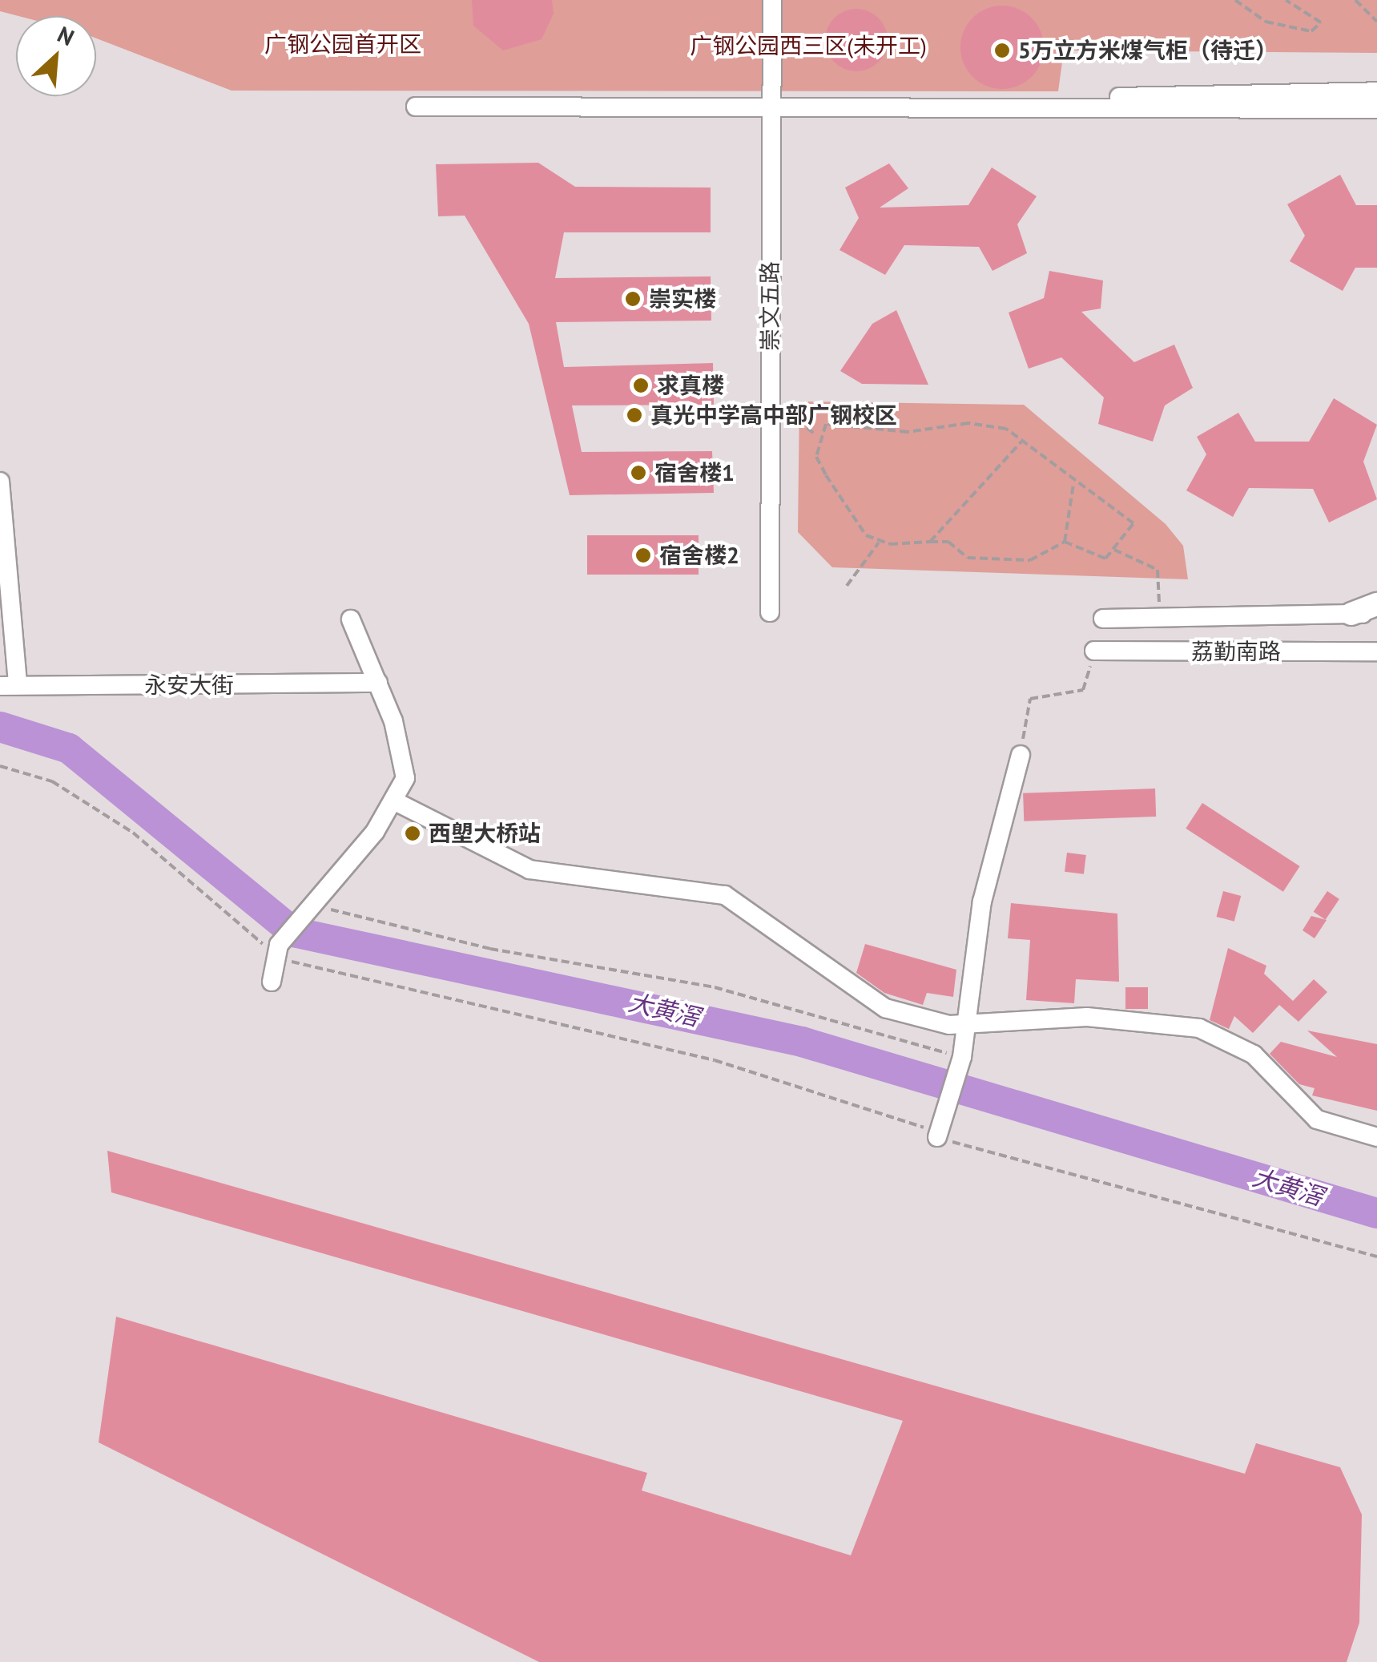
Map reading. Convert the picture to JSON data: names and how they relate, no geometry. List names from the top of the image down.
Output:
{
  "streets": {
    "street": ["崇文五路", "荔勤南路", "永安大街"]
  },
  "water": ["大黄滘"],
  "parks": ["广钢公园首开区", "广钢公园西三区(未开工)"],
  "places": [
    "5万立方米煤气柜（待迁）",
    "崇实楼",
    "求真楼",
    "真光中学高中部广钢校区",
    "宿舍楼1",
    "宿舍楼2",
    "西塱大桥站"
  ],
  "north": "top right"
}
